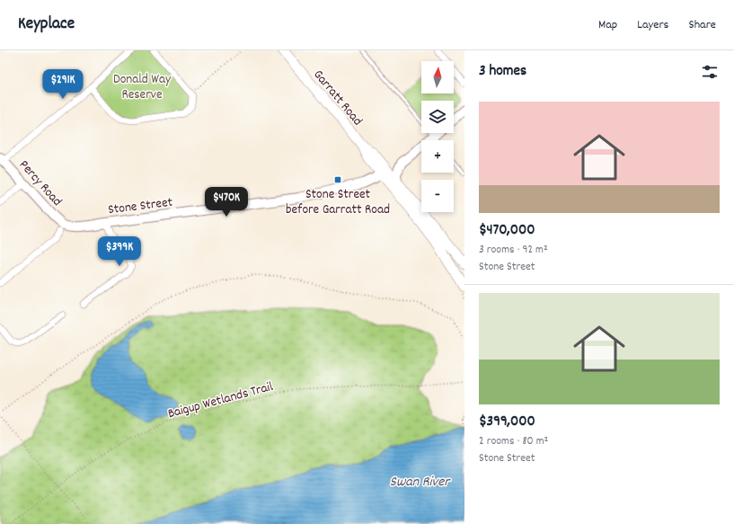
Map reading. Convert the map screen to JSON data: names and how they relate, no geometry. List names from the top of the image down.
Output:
{
  "streets": {
    "main road": ["Garratt Road"],
    "street": ["Percy Road", "Stone Street"],
    "path": ["Baigup Wetlands Trail"]
  },
  "crossings": [
    ["Garratt Road", "Stone Street"],
    ["Percy Road", "Stone Street"]
  ],
  "water": ["Swan River"],
  "parks": ["Donald Way Reserve"],
  "places": {
    "transit": ["Stone Street before Garratt Road"]
  },
  "north": "top",
  "page": {
    "header": "Keyplace",
    "nav": ["Map", "Layers", "Share"],
    "heading": "3 homes",
    "map_buttons": ["+", "−"],
    "price": ["$291K", "$470K", "$399K"],
    "list": [
      {
        "name": "$470,000",
        "note": "3 rooms · 92 m² · Stone Street"
      },
      {
        "name": "$399,000",
        "note": "2 rooms · 80 m² · Stone Street"
      }
    ]
  }
}
